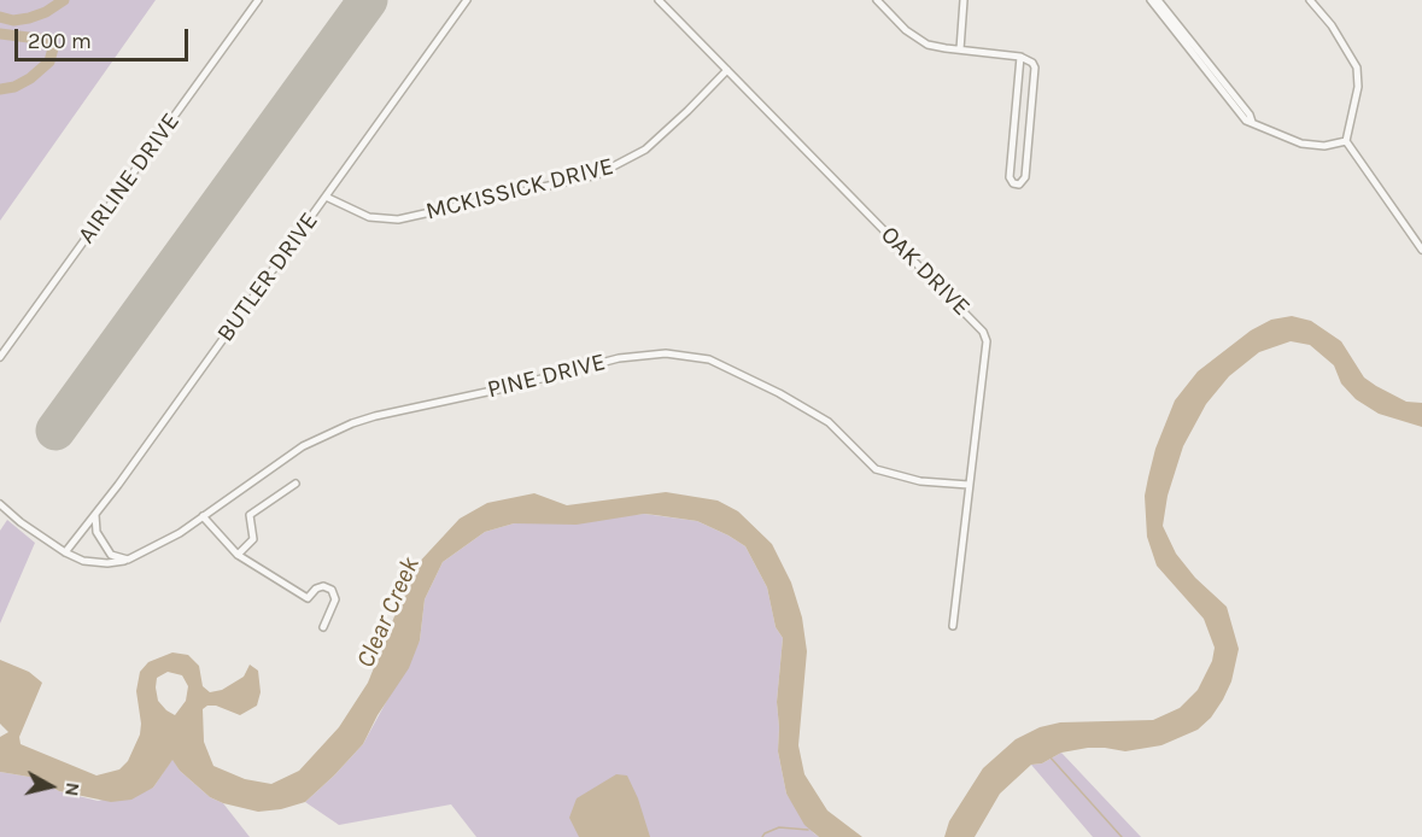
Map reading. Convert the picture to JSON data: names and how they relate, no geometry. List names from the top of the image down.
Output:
{
  "streets": {
    "street": [
      "AIRLINE DRIVE",
      "MCKISSICK DRIVE",
      "OAK DRIVE",
      "BUTLER DRIVE",
      "PINE DRIVE"
    ]
  },
  "crossings": [
    ["MCKISSICK DRIVE", "OAK DRIVE"],
    ["MCKISSICK DRIVE", "BUTLER DRIVE"],
    ["OAK DRIVE", "PINE DRIVE"],
    ["BUTLER DRIVE", "PINE DRIVE"]
  ],
  "water": ["Clear Creek"],
  "scale_bar": "200 m",
  "north": "right"
}
